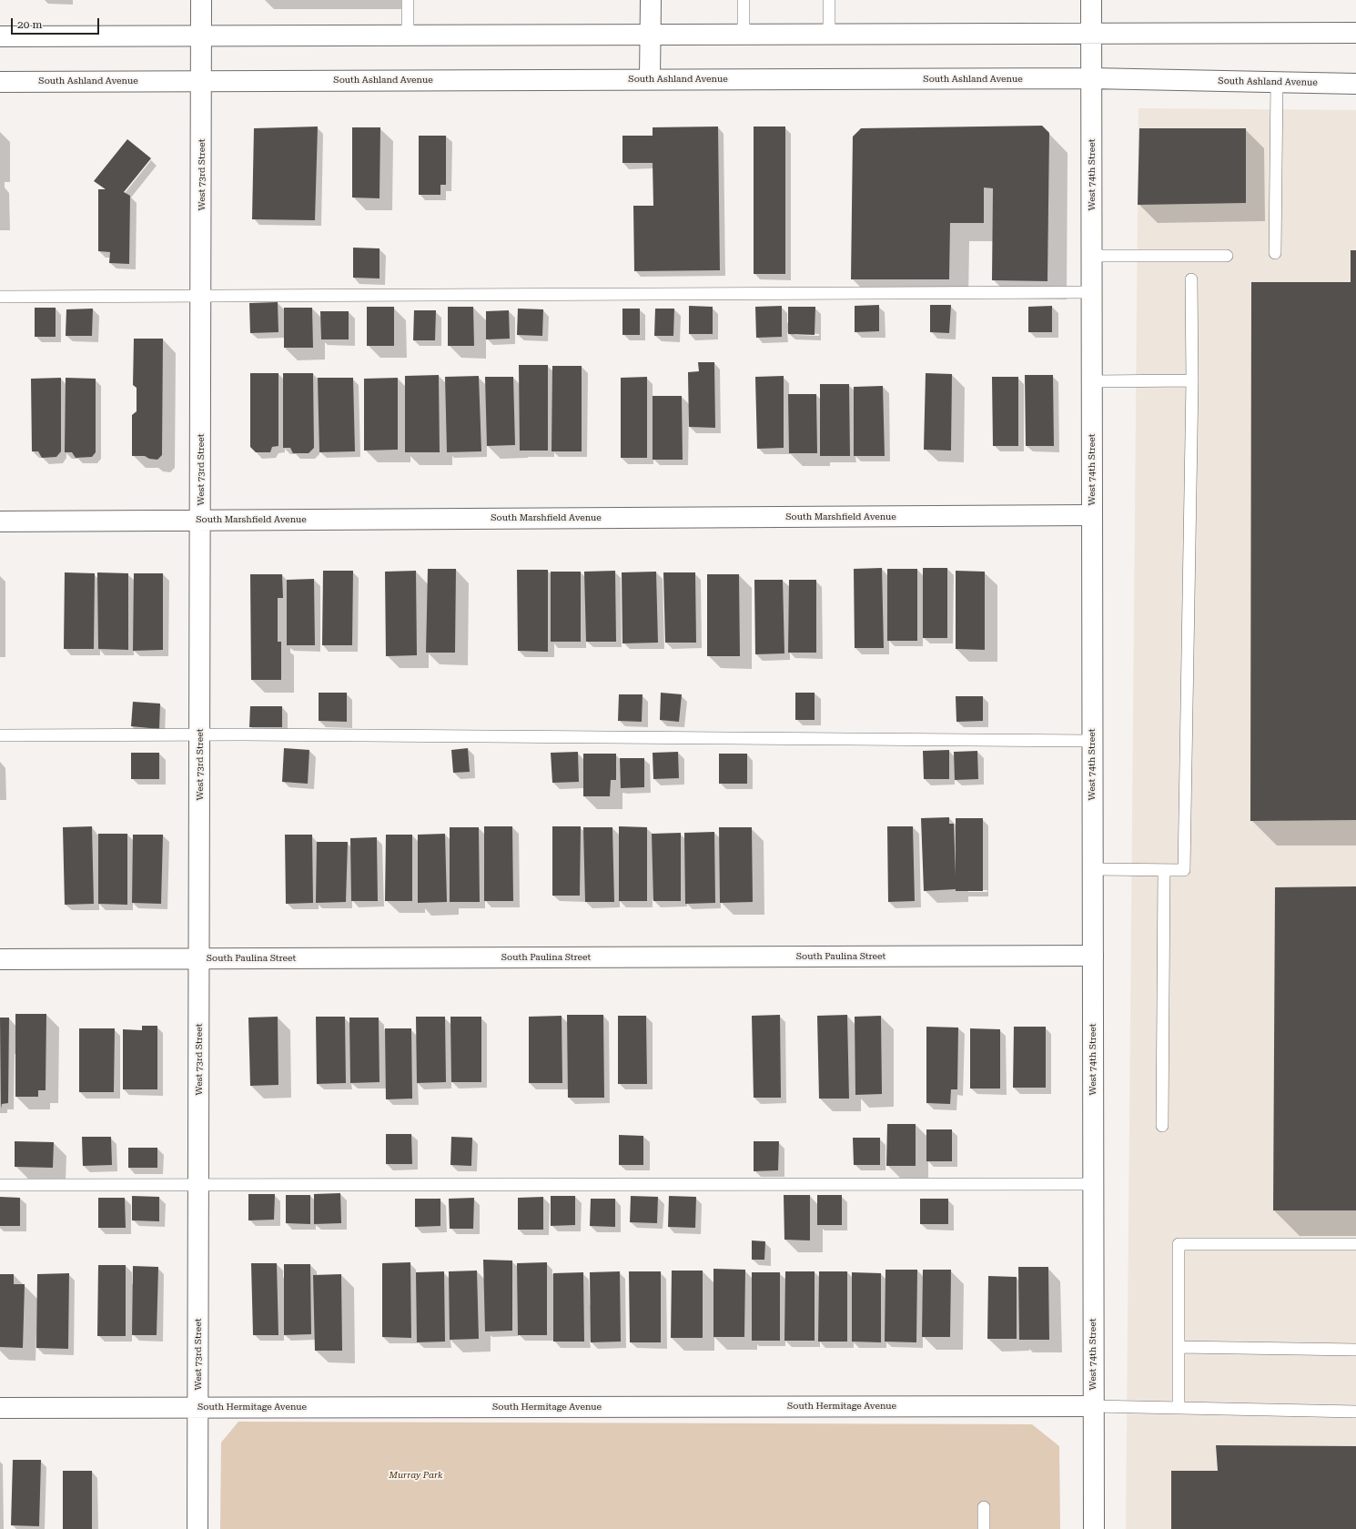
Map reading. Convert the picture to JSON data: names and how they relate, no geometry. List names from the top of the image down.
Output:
{
  "streets": {
    "street": [
      "South Ashland Avenue",
      "West 73rd Street",
      "West 74th Street",
      "South Marshfield Avenue",
      "South Paulina Street",
      "South Hermitage Avenue"
    ]
  },
  "crossings": [
    ["South Ashland Avenue", "West 73rd Street"],
    ["South Ashland Avenue", "West 74th Street"],
    ["West 73rd Street", "South Marshfield Avenue"],
    ["West 73rd Street", "South Paulina Street"],
    ["West 73rd Street", "South Hermitage Avenue"],
    ["West 74th Street", "South Marshfield Avenue"],
    ["West 74th Street", "South Paulina Street"],
    ["West 74th Street", "South Hermitage Avenue"]
  ],
  "parks": ["Murray Park"],
  "scale_bar": "20 m"
}
